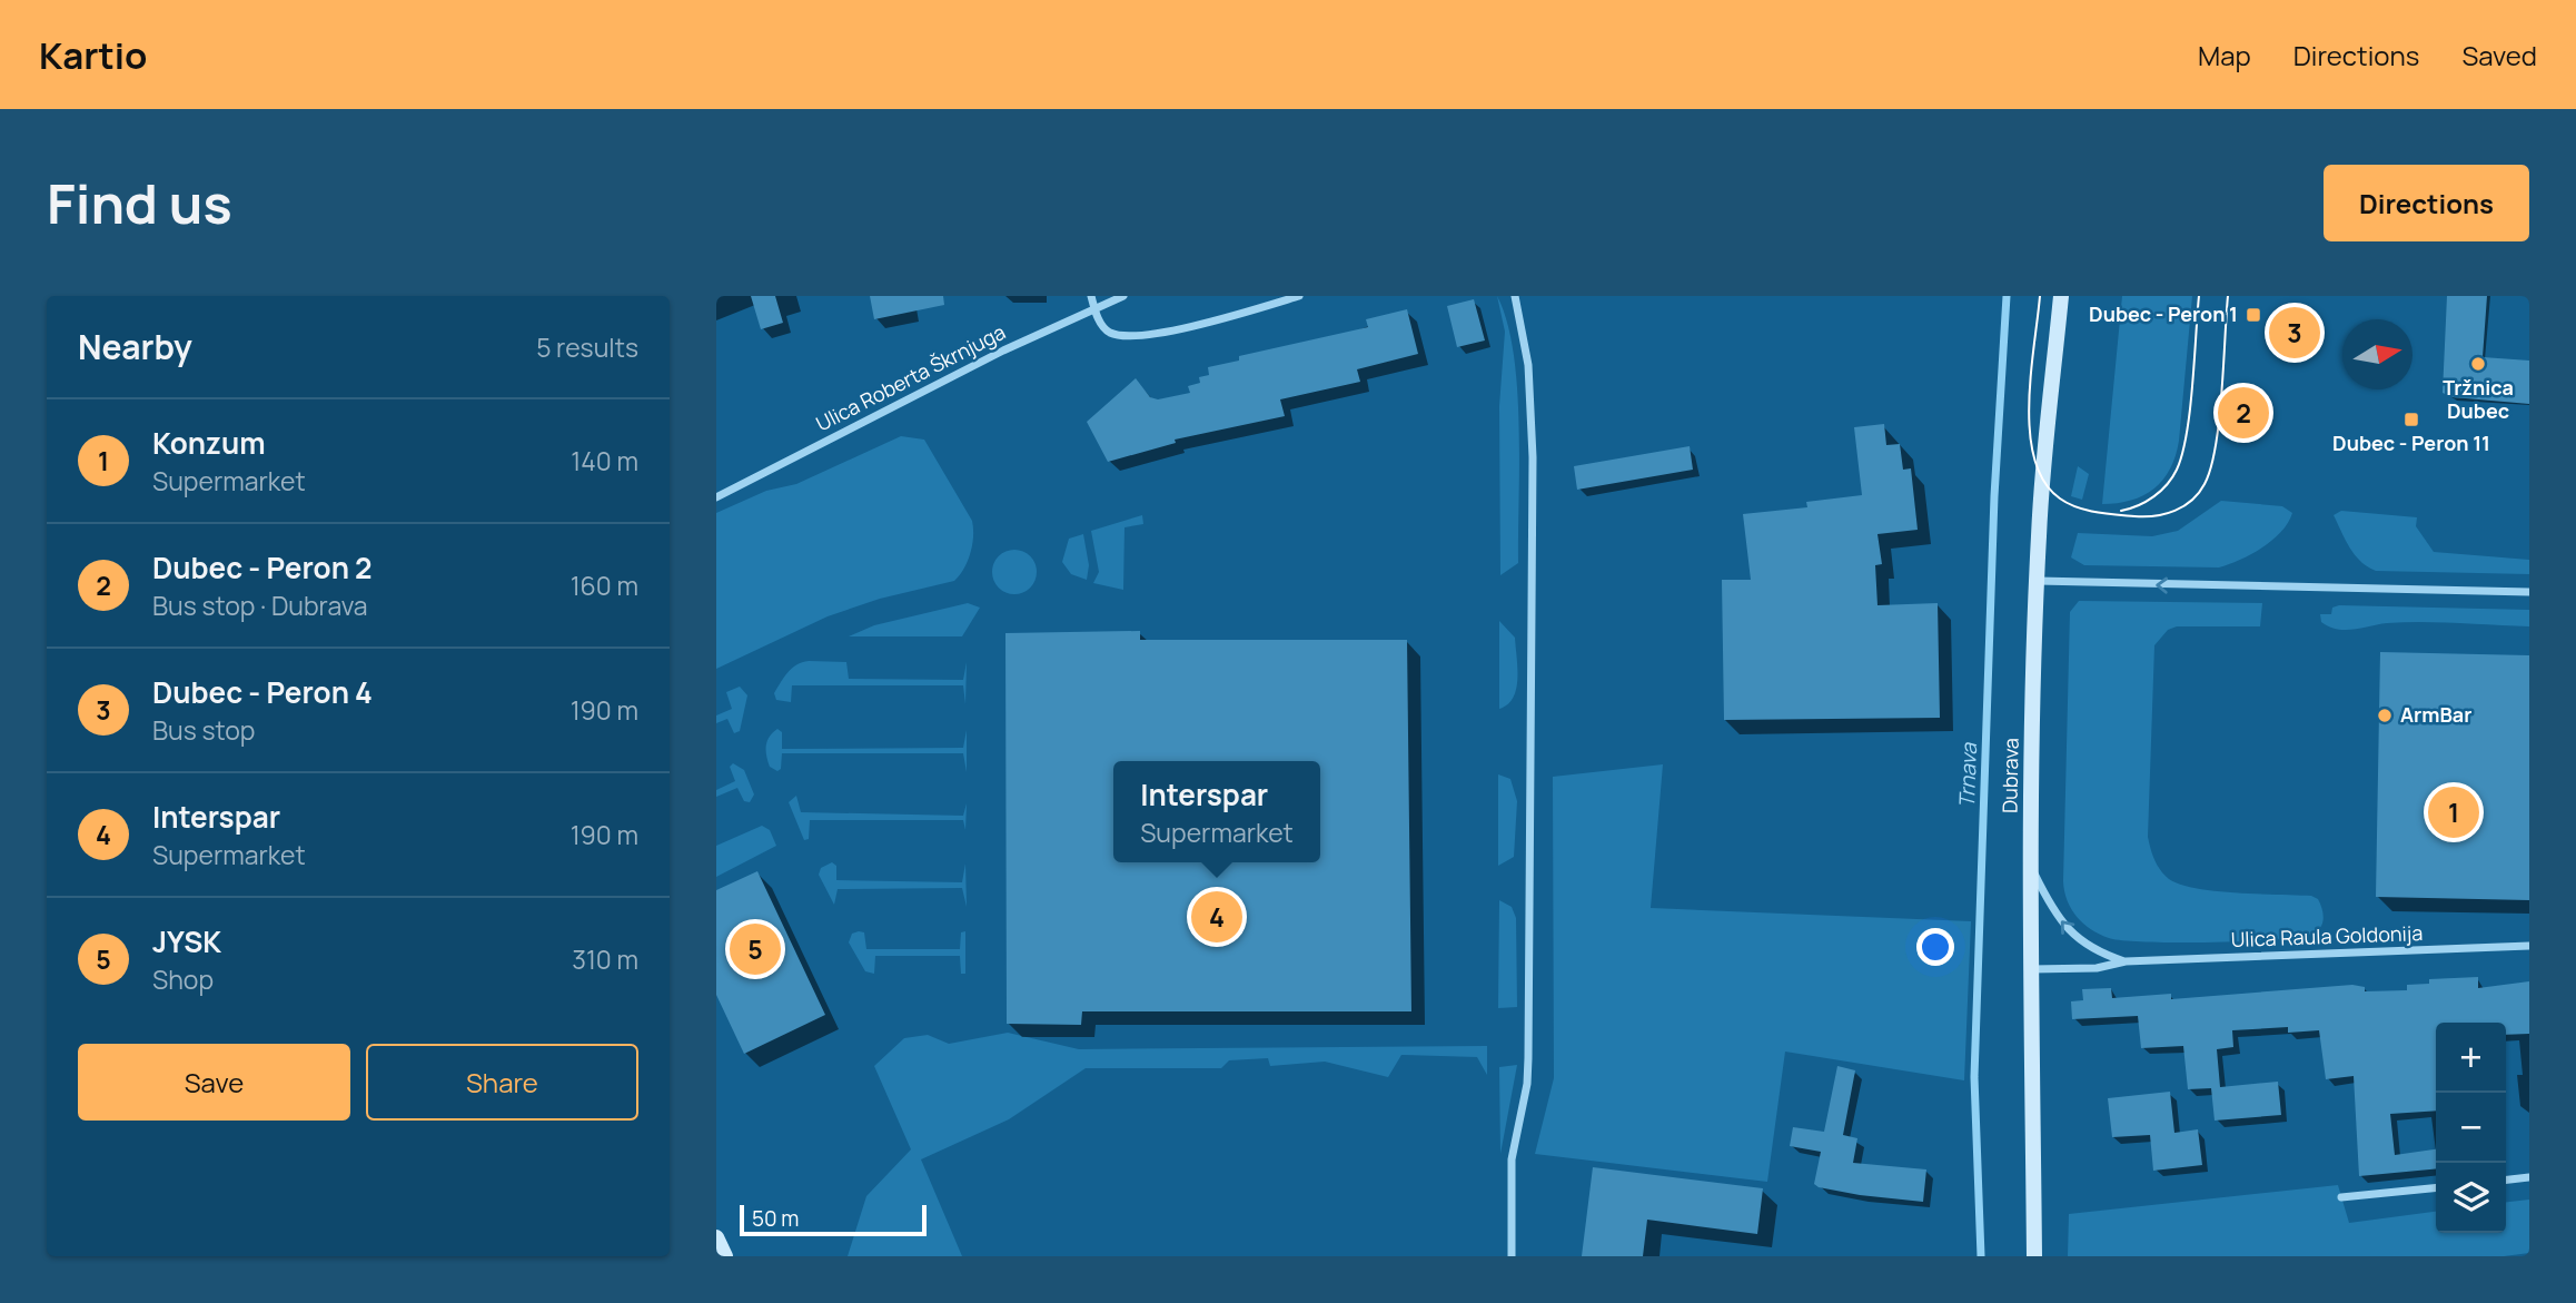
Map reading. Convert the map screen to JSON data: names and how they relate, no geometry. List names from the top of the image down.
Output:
{
  "streets": {
    "main road": ["Dubrava"],
    "street": ["Ulica Roberta Škrnjuga", "Ulica Raula Goldonija"]
  },
  "crossings": [
    ["Dubrava", "Ulica Raula Goldonija"]
  ],
  "water": ["Trnava"],
  "places": {
    "transit": ["Dubec - Peron 1", "Dubec - Peron 11"],
    "other": ["Tržnica Dubec", "ArmBar"]
  },
  "scale_bar": "50 m",
  "north": "right",
  "page": {
    "header": "Kartio",
    "nav": ["Map", "Directions", "Saved"],
    "buttons": [
      "Directions",
      ["Save", "Share"]
    ],
    "title": "Find us",
    "heading": ["Nearby", "5 results"],
    "pins": [
      "3",
      "2",
      "1",
      "4",
      "5"
    ],
    "list": [
      {
        "mark": "1",
        "name": "Konzum",
        "note": "Supermarket",
        "value": "140 m"
      },
      {
        "mark": "2",
        "name": "Dubec - Peron 2",
        "note": "Bus stop · Dubrava",
        "value": "160 m"
      },
      {
        "mark": "3",
        "name": "Dubec - Peron 4",
        "note": "Bus stop",
        "value": "190 m"
      },
      {
        "mark": "4",
        "name": "Interspar",
        "note": "Supermarket",
        "value": "190 m"
      },
      {
        "mark": "5",
        "name": "JYSK",
        "note": "Shop",
        "value": "310 m"
      }
    ],
    "popup": ["Interspar", "Supermarket"],
    "map_buttons": ["+", "−"],
    "scale": "50 m"
  }
}
